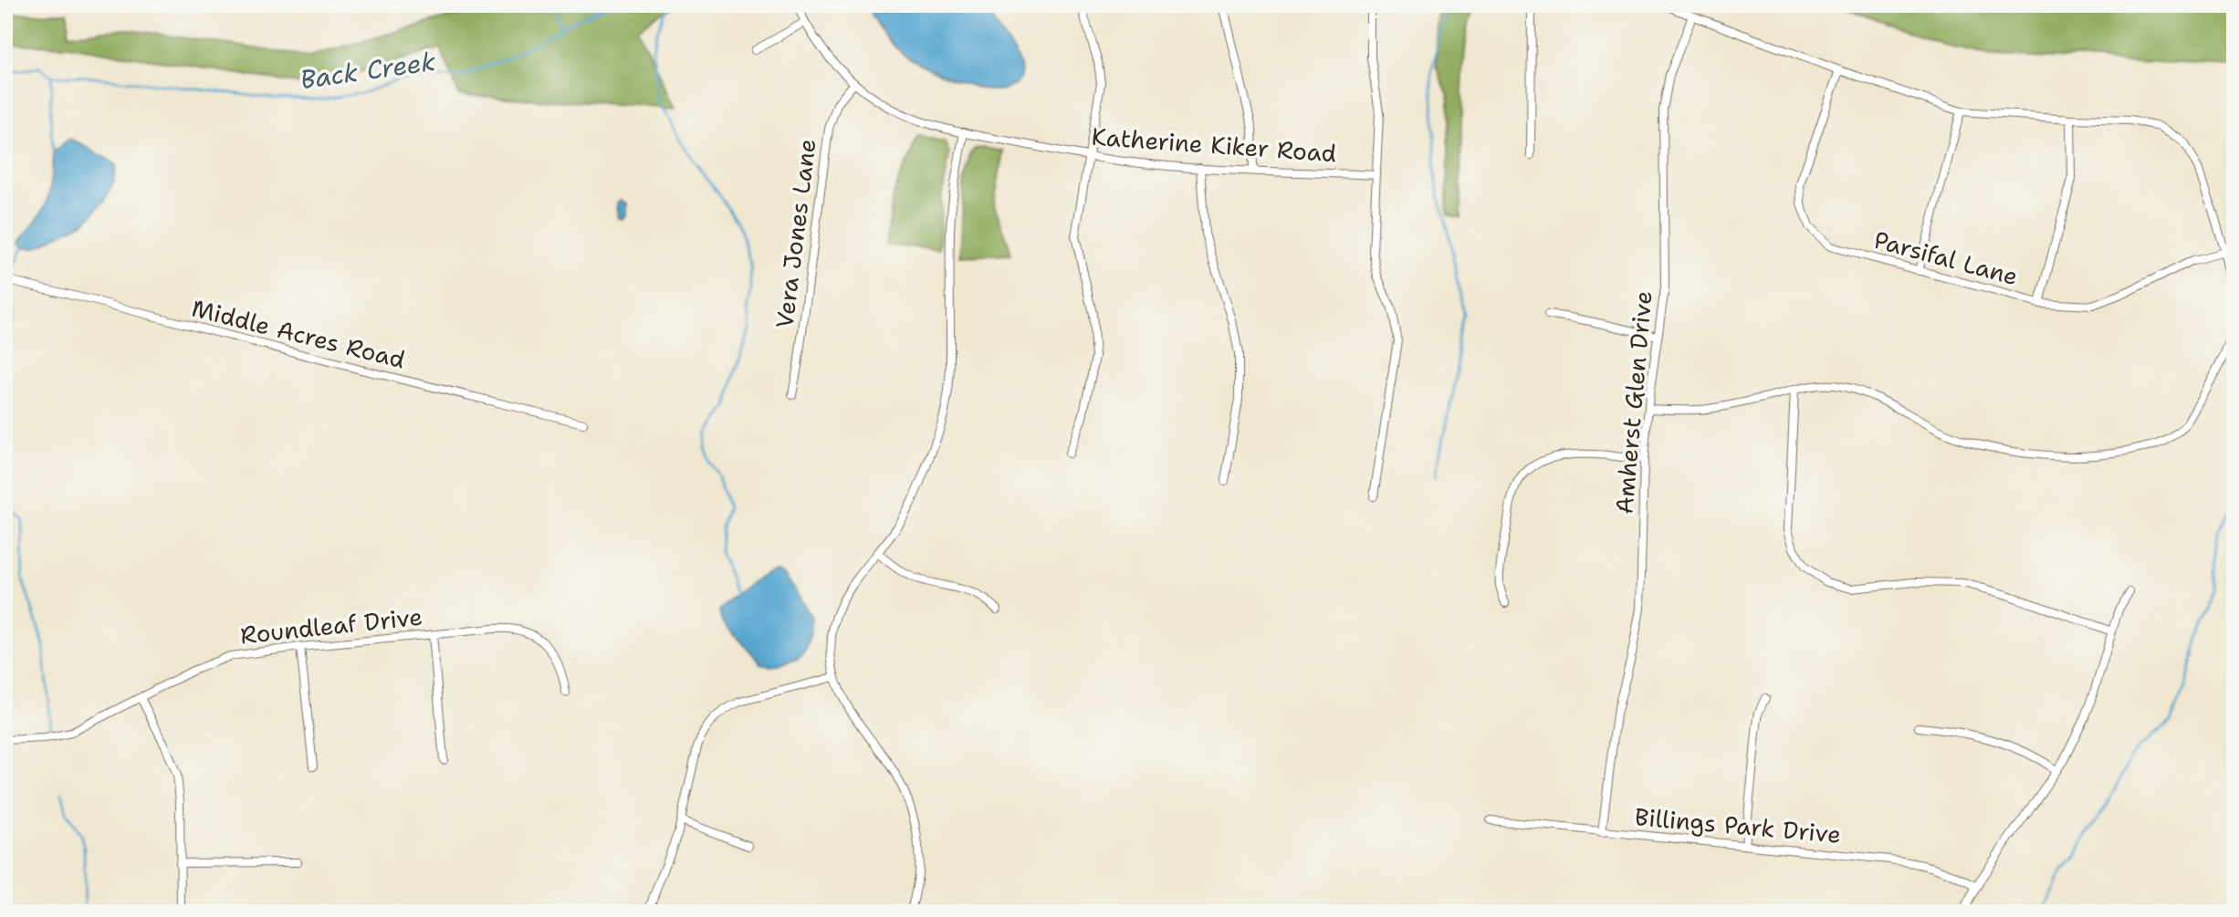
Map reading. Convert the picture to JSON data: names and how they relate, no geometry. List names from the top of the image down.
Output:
{
  "streets": {
    "street": [
      "Katherine Kiker Road",
      "Vera Jones Lane",
      "Parsifal Lane",
      "Middle Acres Road",
      "Amherst Glen Drive",
      "Roundleaf Drive",
      "Billings Park Drive"
    ]
  },
  "crossings": [
    ["Katherine Kiker Road", "Vera Jones Lane"],
    ["Amherst Glen Drive", "Billings Park Drive"]
  ],
  "water": ["Back Creek"]
}
